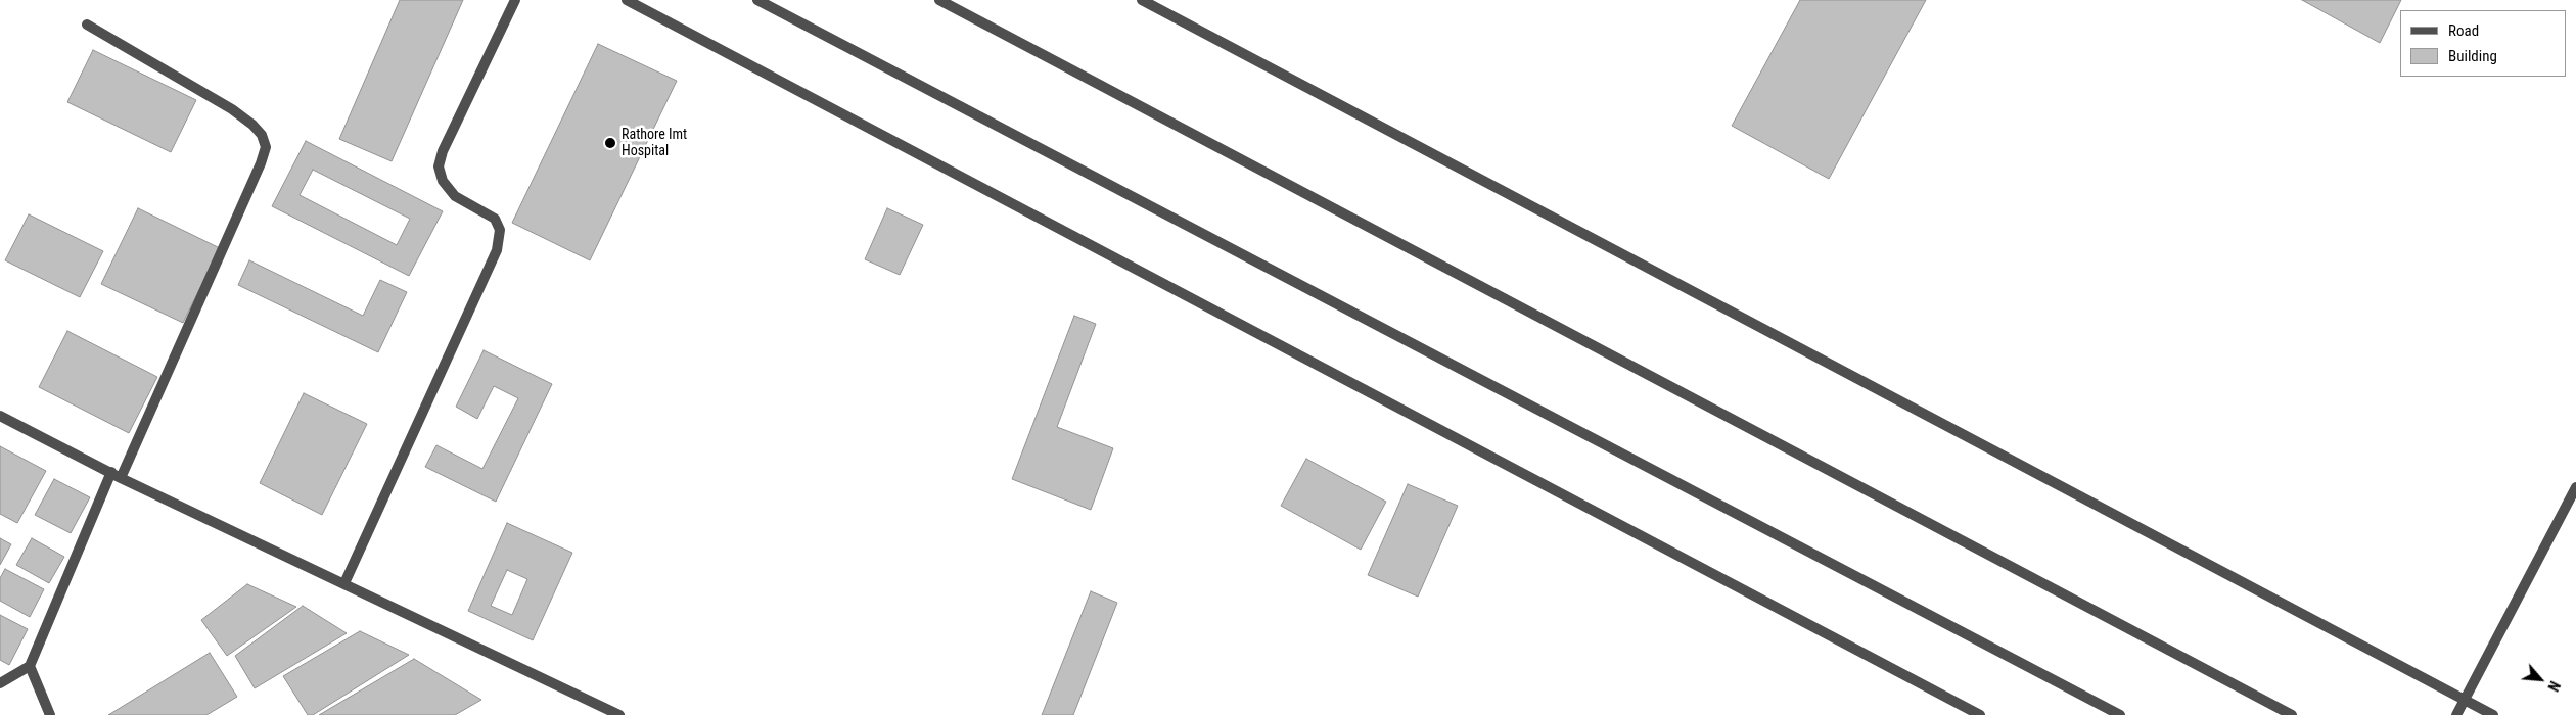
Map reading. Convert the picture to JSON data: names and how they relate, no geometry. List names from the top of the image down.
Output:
{
  "places": ["Rathore Imt Hospital"],
  "legend": ["Road", "Building"],
  "north": "bottom right"
}
